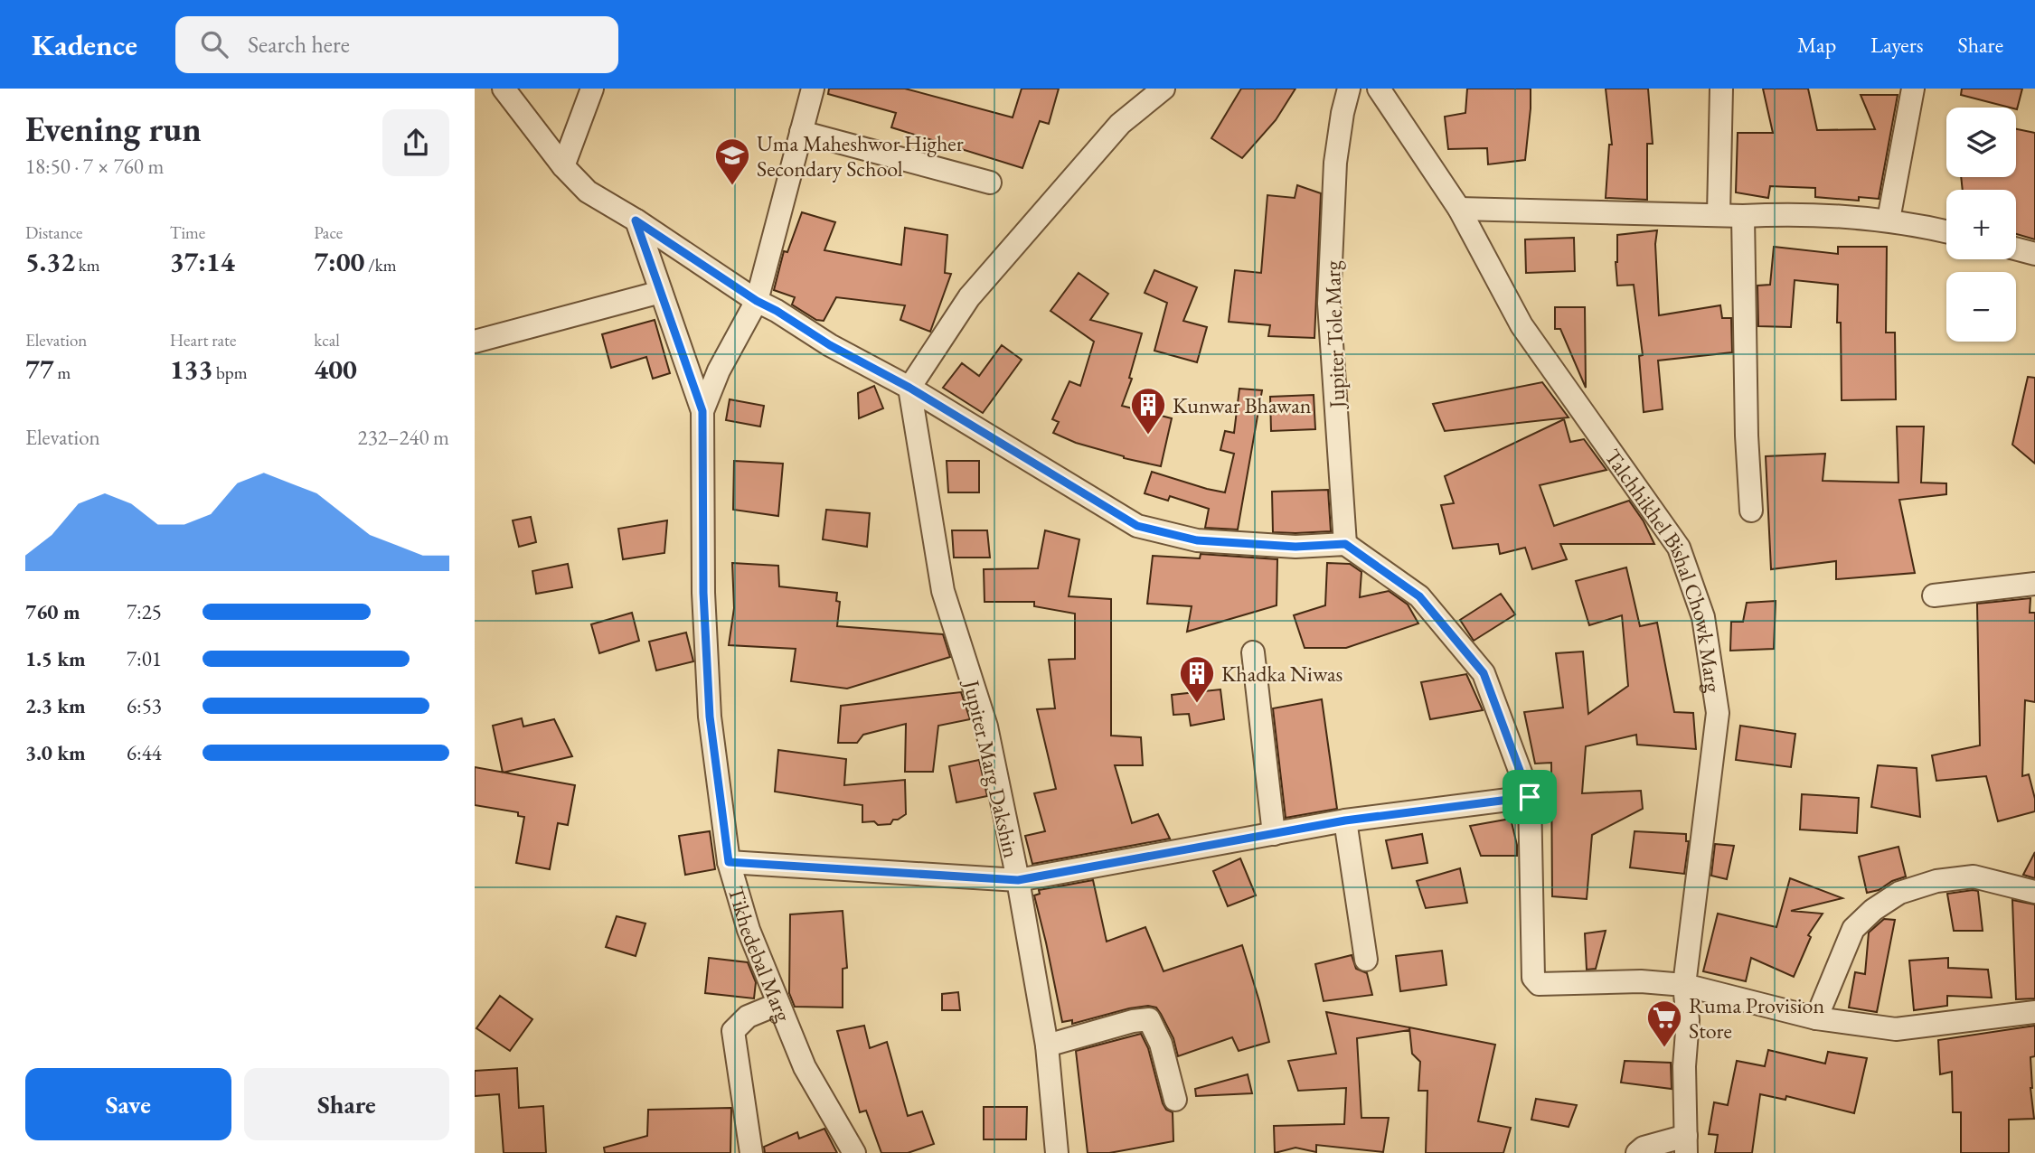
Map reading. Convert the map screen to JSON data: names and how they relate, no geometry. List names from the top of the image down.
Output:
{
  "streets": {
    "street": [
      "Jupiter Tole Marg",
      "Talchhikhel Bishal Chowk Marg",
      "Jupiter Marg Dakshin",
      "Tikhedebal Marg"
    ]
  },
  "places": {
    "school or university": ["Uma Maheshwor Higher Secondary School"],
    "building": ["Kunwar Bhawan", "Khadka Niwas"],
    "supermarket": ["Ruma Provision Store"]
  },
  "page": {
    "header": "Kadence",
    "search": "Search here",
    "nav": ["Map", "Layers", "Share"],
    "heading": ["Evening run", "18:50 · 7 × 760 m"],
    "map_buttons": ["+", "−"],
    "stats": [
      ["Distance", "5.32 km"],
      ["Time", "37:14"],
      ["Pace", "7:00 /km"],
      ["Elevation", "77 m"],
      ["Heart rate", "133 bpm"],
      ["kcal", "400"]
    ],
    "chart": ["Elevation", "232–240 m"],
    "list": [
      {
        "name": "760 m",
        "note": "7:25"
      },
      {
        "name": "1.5 km",
        "note": "7:01"
      },
      {
        "name": "2.3 km",
        "note": "6:53"
      },
      {
        "name": "3.0 km",
        "note": "6:44"
      }
    ],
    "buttons": ["Save", "Share"]
  }
}
